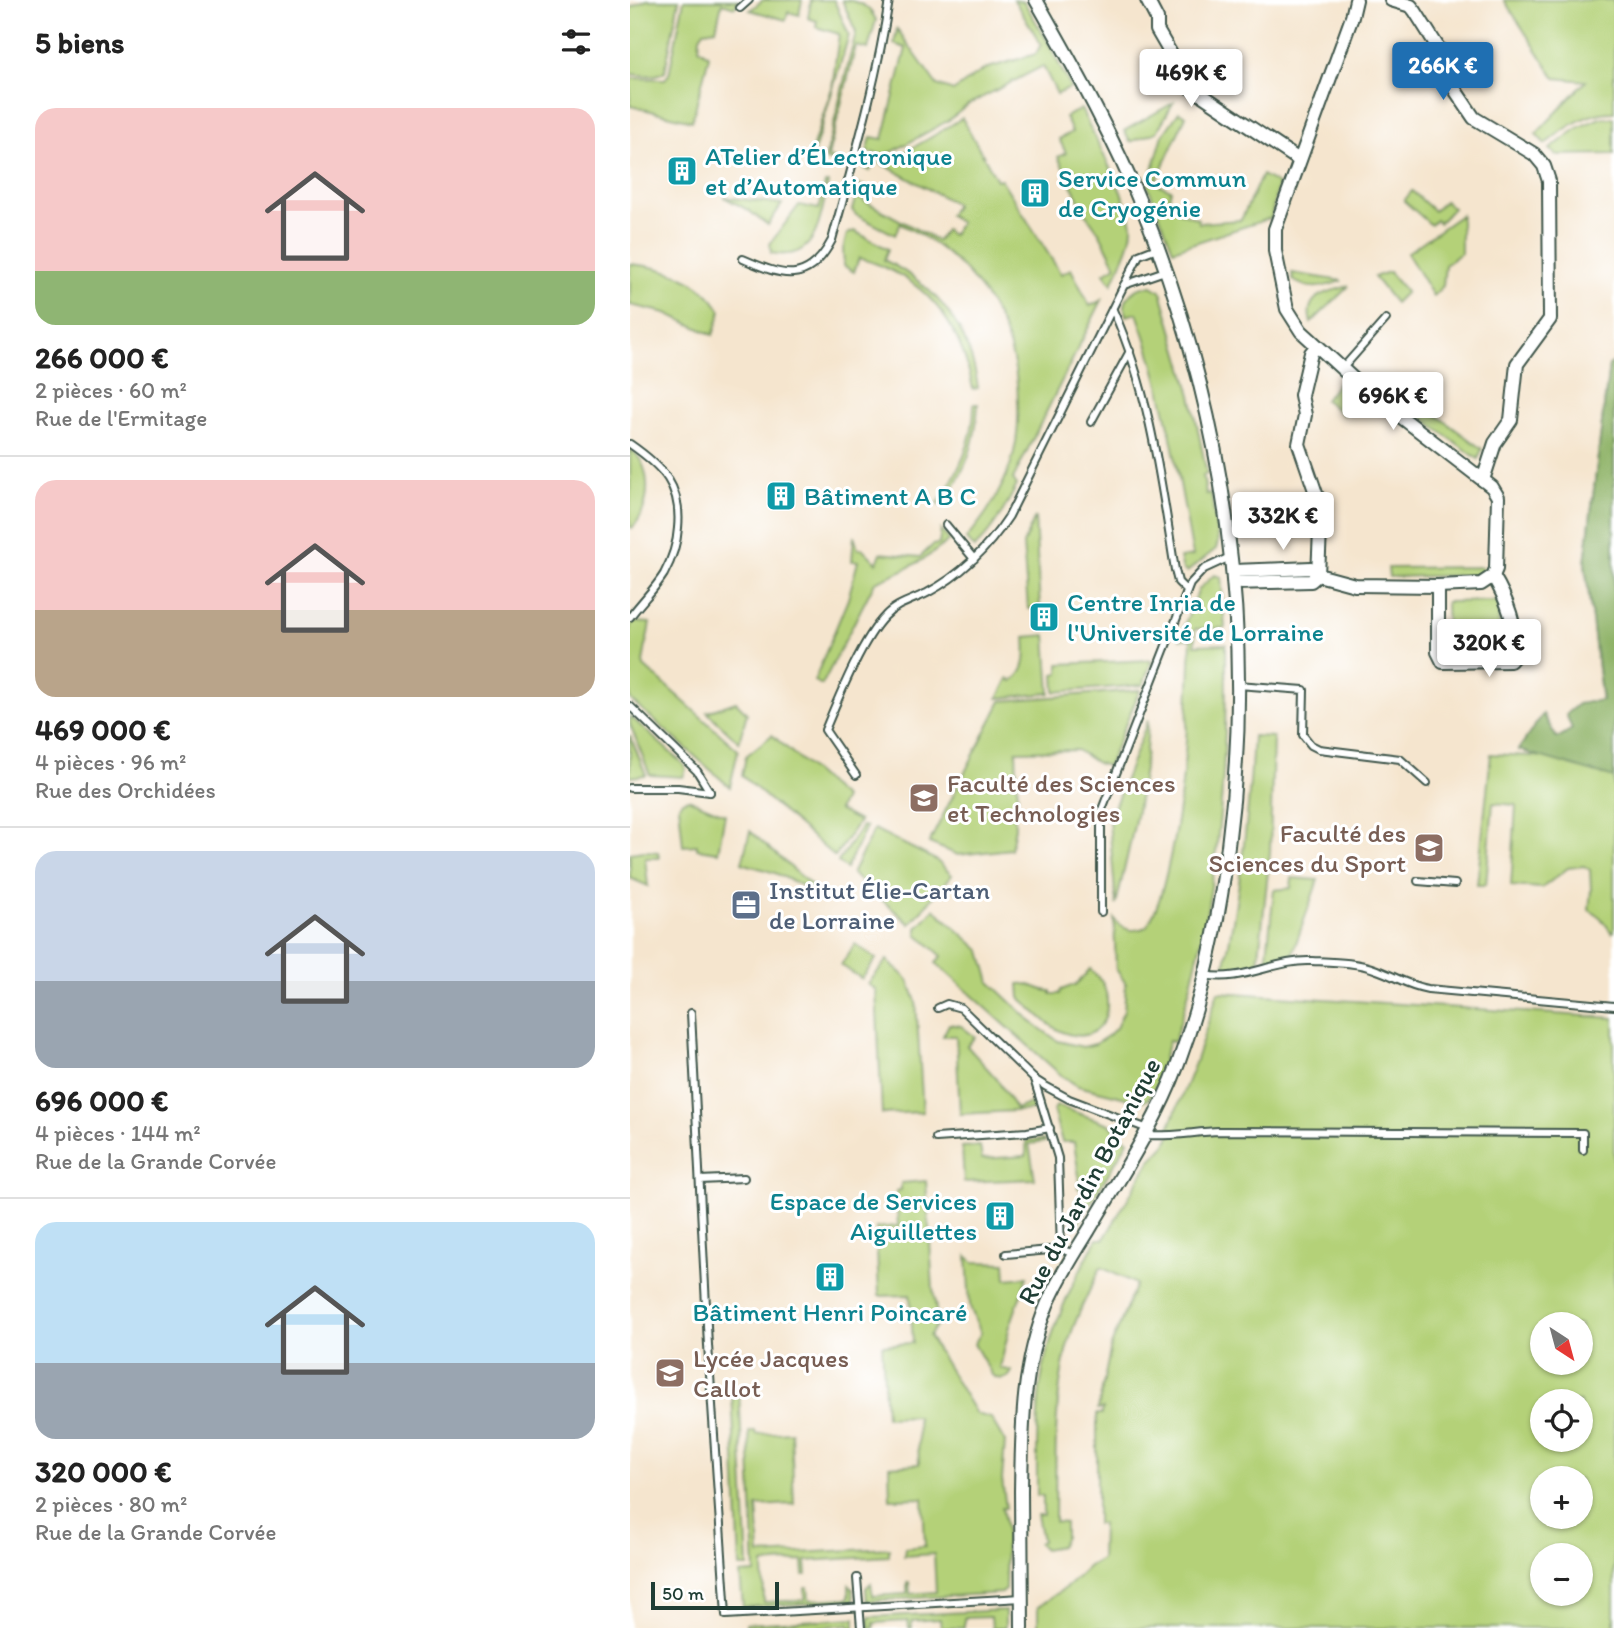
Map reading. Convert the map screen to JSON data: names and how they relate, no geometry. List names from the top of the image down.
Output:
{
  "streets": {
    "street": ["Rue du Jardin Botanique"]
  },
  "places": {
    "building": [
      "ATelier d’ÉLectronique et d’Automatique",
      "Service Commun de Cryogénie",
      "Bâtiment A B C",
      "Centre Inria de l'Université de Lorraine",
      "Espace de Services Aiguillettes",
      "Bâtiment Henri Poincaré"
    ],
    "school or university": ["Faculté des Sciences et Technologies", "Faculté des Sciences du Sport", "Lycée Jacques Callot"],
    "office": ["Institut Élie-Cartan de Lorraine"]
  },
  "scale_bar": "50 m",
  "north": "bottom right",
  "page": {
    "heading": "5 biens",
    "price": [
      "266K €",
      "469K €",
      "696K €",
      "332K €",
      "320K €"
    ],
    "list": [
      {
        "name": "266 000 €",
        "note": "2 pièces · 60 m² · Rue de l'Ermitage"
      },
      {
        "name": "469 000 €",
        "note": "4 pièces · 96 m² · Rue des Orchidées"
      },
      {
        "name": "696 000 €",
        "note": "4 pièces · 144 m² · Rue de la Grande Corvée"
      },
      {
        "name": "320 000 €",
        "note": "2 pièces · 80 m² · Rue de la Grande Corvée"
      }
    ],
    "map_buttons": ["+", "−"],
    "scale": "50 m"
  }
}
